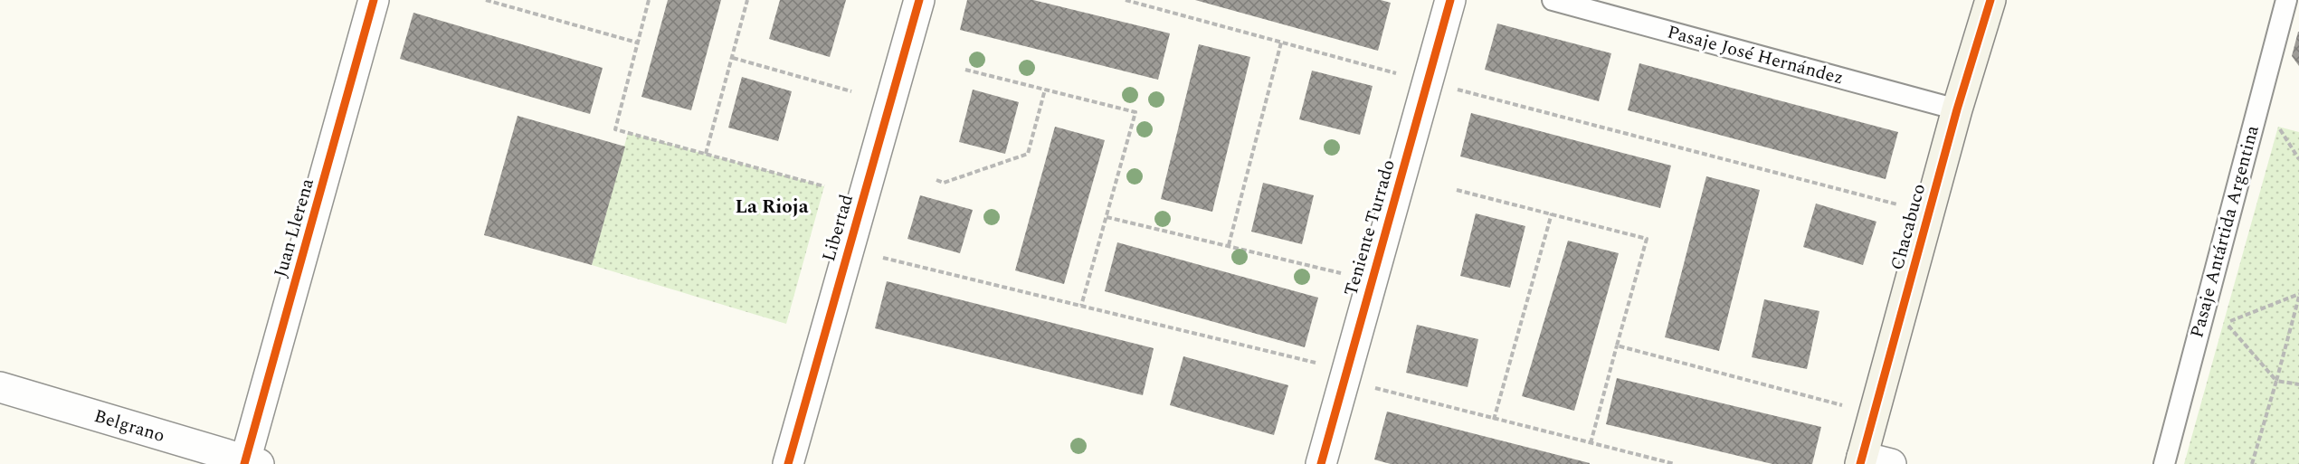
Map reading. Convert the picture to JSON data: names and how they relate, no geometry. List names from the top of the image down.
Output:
{
  "streets": {
    "street": [
      "Chacabuco",
      "Juan Llerena",
      "Libertad",
      "Teniente Turrado",
      "Belgrano"
    ],
    "lane": ["Pasaje José Hernández", "Pasaje Antártida Argentina"]
  },
  "crossings": [
    ["Pasaje José Hernández", "Chacabuco"],
    ["Juan Llerena", "Belgrano"]
  ],
  "districts": ["La Rioja"]
}
